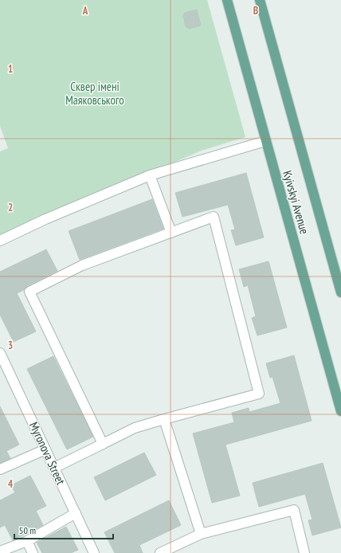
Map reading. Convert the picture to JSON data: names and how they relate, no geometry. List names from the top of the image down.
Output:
{
  "streets": {
    "main road": ["Kyivskyi Avenue"],
    "street": ["Myronova Street"]
  },
  "parks": ["Сквер імені Маяковського"],
  "scale_bar": "50 m",
  "grid": {
    "columns": ["A", "B"],
    "rows": [
      "1",
      "2",
      "3",
      "4"
    ]
  }
}
